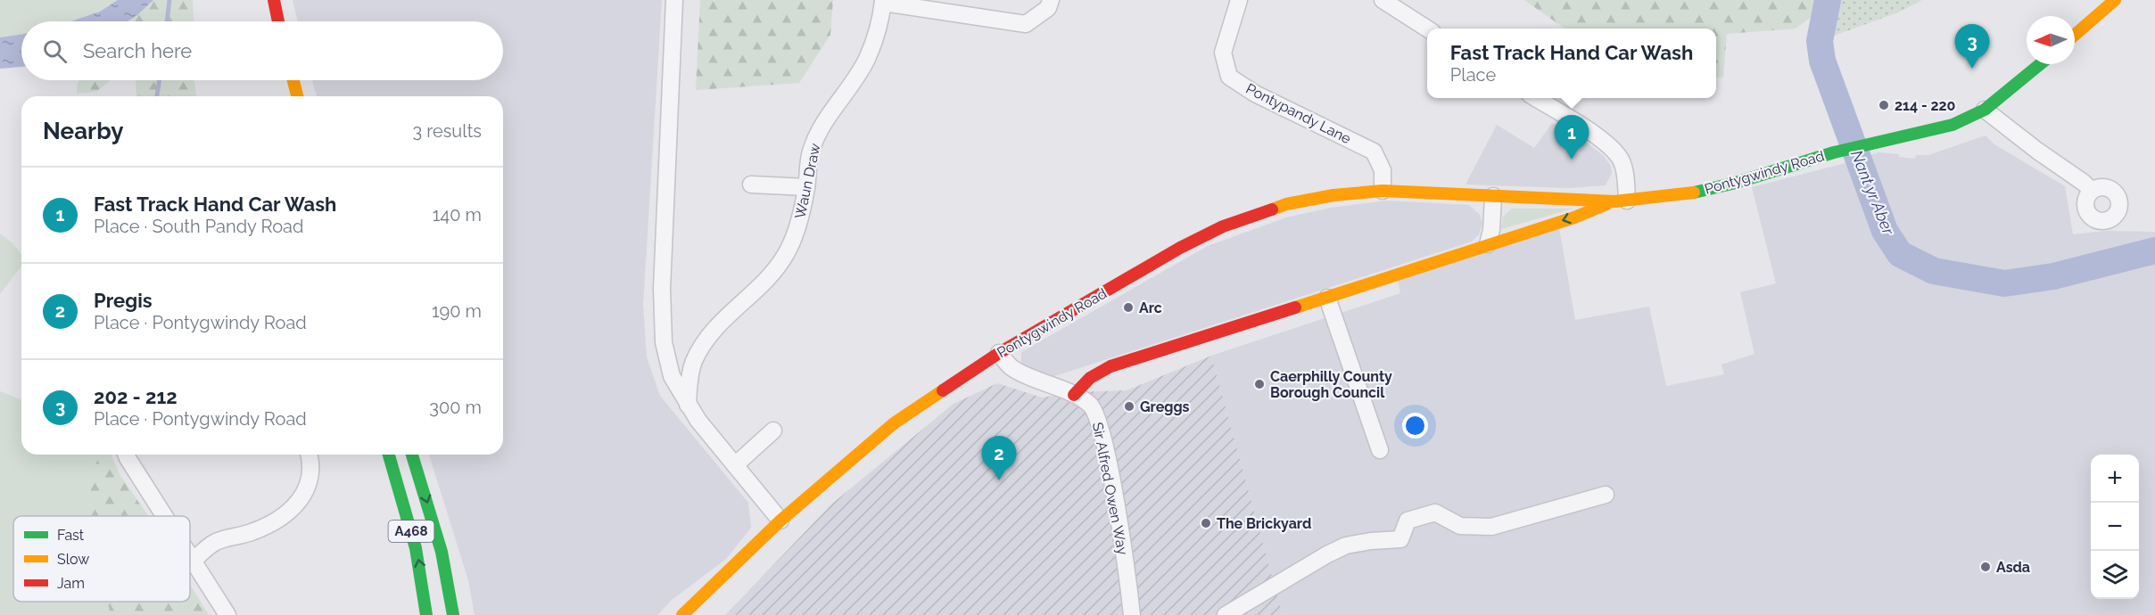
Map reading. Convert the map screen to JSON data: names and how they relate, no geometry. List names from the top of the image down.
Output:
{
  "streets": {
    "main road": ["Pontygwindy Road", "A468"],
    "street": ["Pontypandy Lane", "Waun Draw", "Sir Alfred Owen Way"]
  },
  "crossings": [
    ["Pontypandy Lane", "Pontygwindy Road"],
    ["Pontygwindy Road", "Sir Alfred Owen Way"]
  ],
  "water": ["Nant yr Aber"],
  "places": [
    "214 - 220",
    "Arc",
    "Caerphilly County Borough Council",
    "Greggs",
    "The Brickyard",
    "Asda"
  ],
  "legend": ["Fast", "Slow", "Jam"],
  "north": "left",
  "page": {
    "search": "Search here",
    "pins": ["3", "1", "2"],
    "popup": ["Fast Track Hand Car Wash", "Place"],
    "heading": ["Nearby", "3 results"],
    "list": [
      {
        "mark": "1",
        "name": "Fast Track Hand Car Wash",
        "note": "Place · South Pandy Road",
        "value": "140 m"
      },
      {
        "mark": "2",
        "name": "Pregis",
        "note": "Place · Pontygwindy Road",
        "value": "190 m"
      },
      {
        "mark": "3",
        "name": "202 - 212",
        "note": "Place · Pontygwindy Road",
        "value": "300 m"
      }
    ],
    "map_buttons": ["+", "−"]
  }
}
